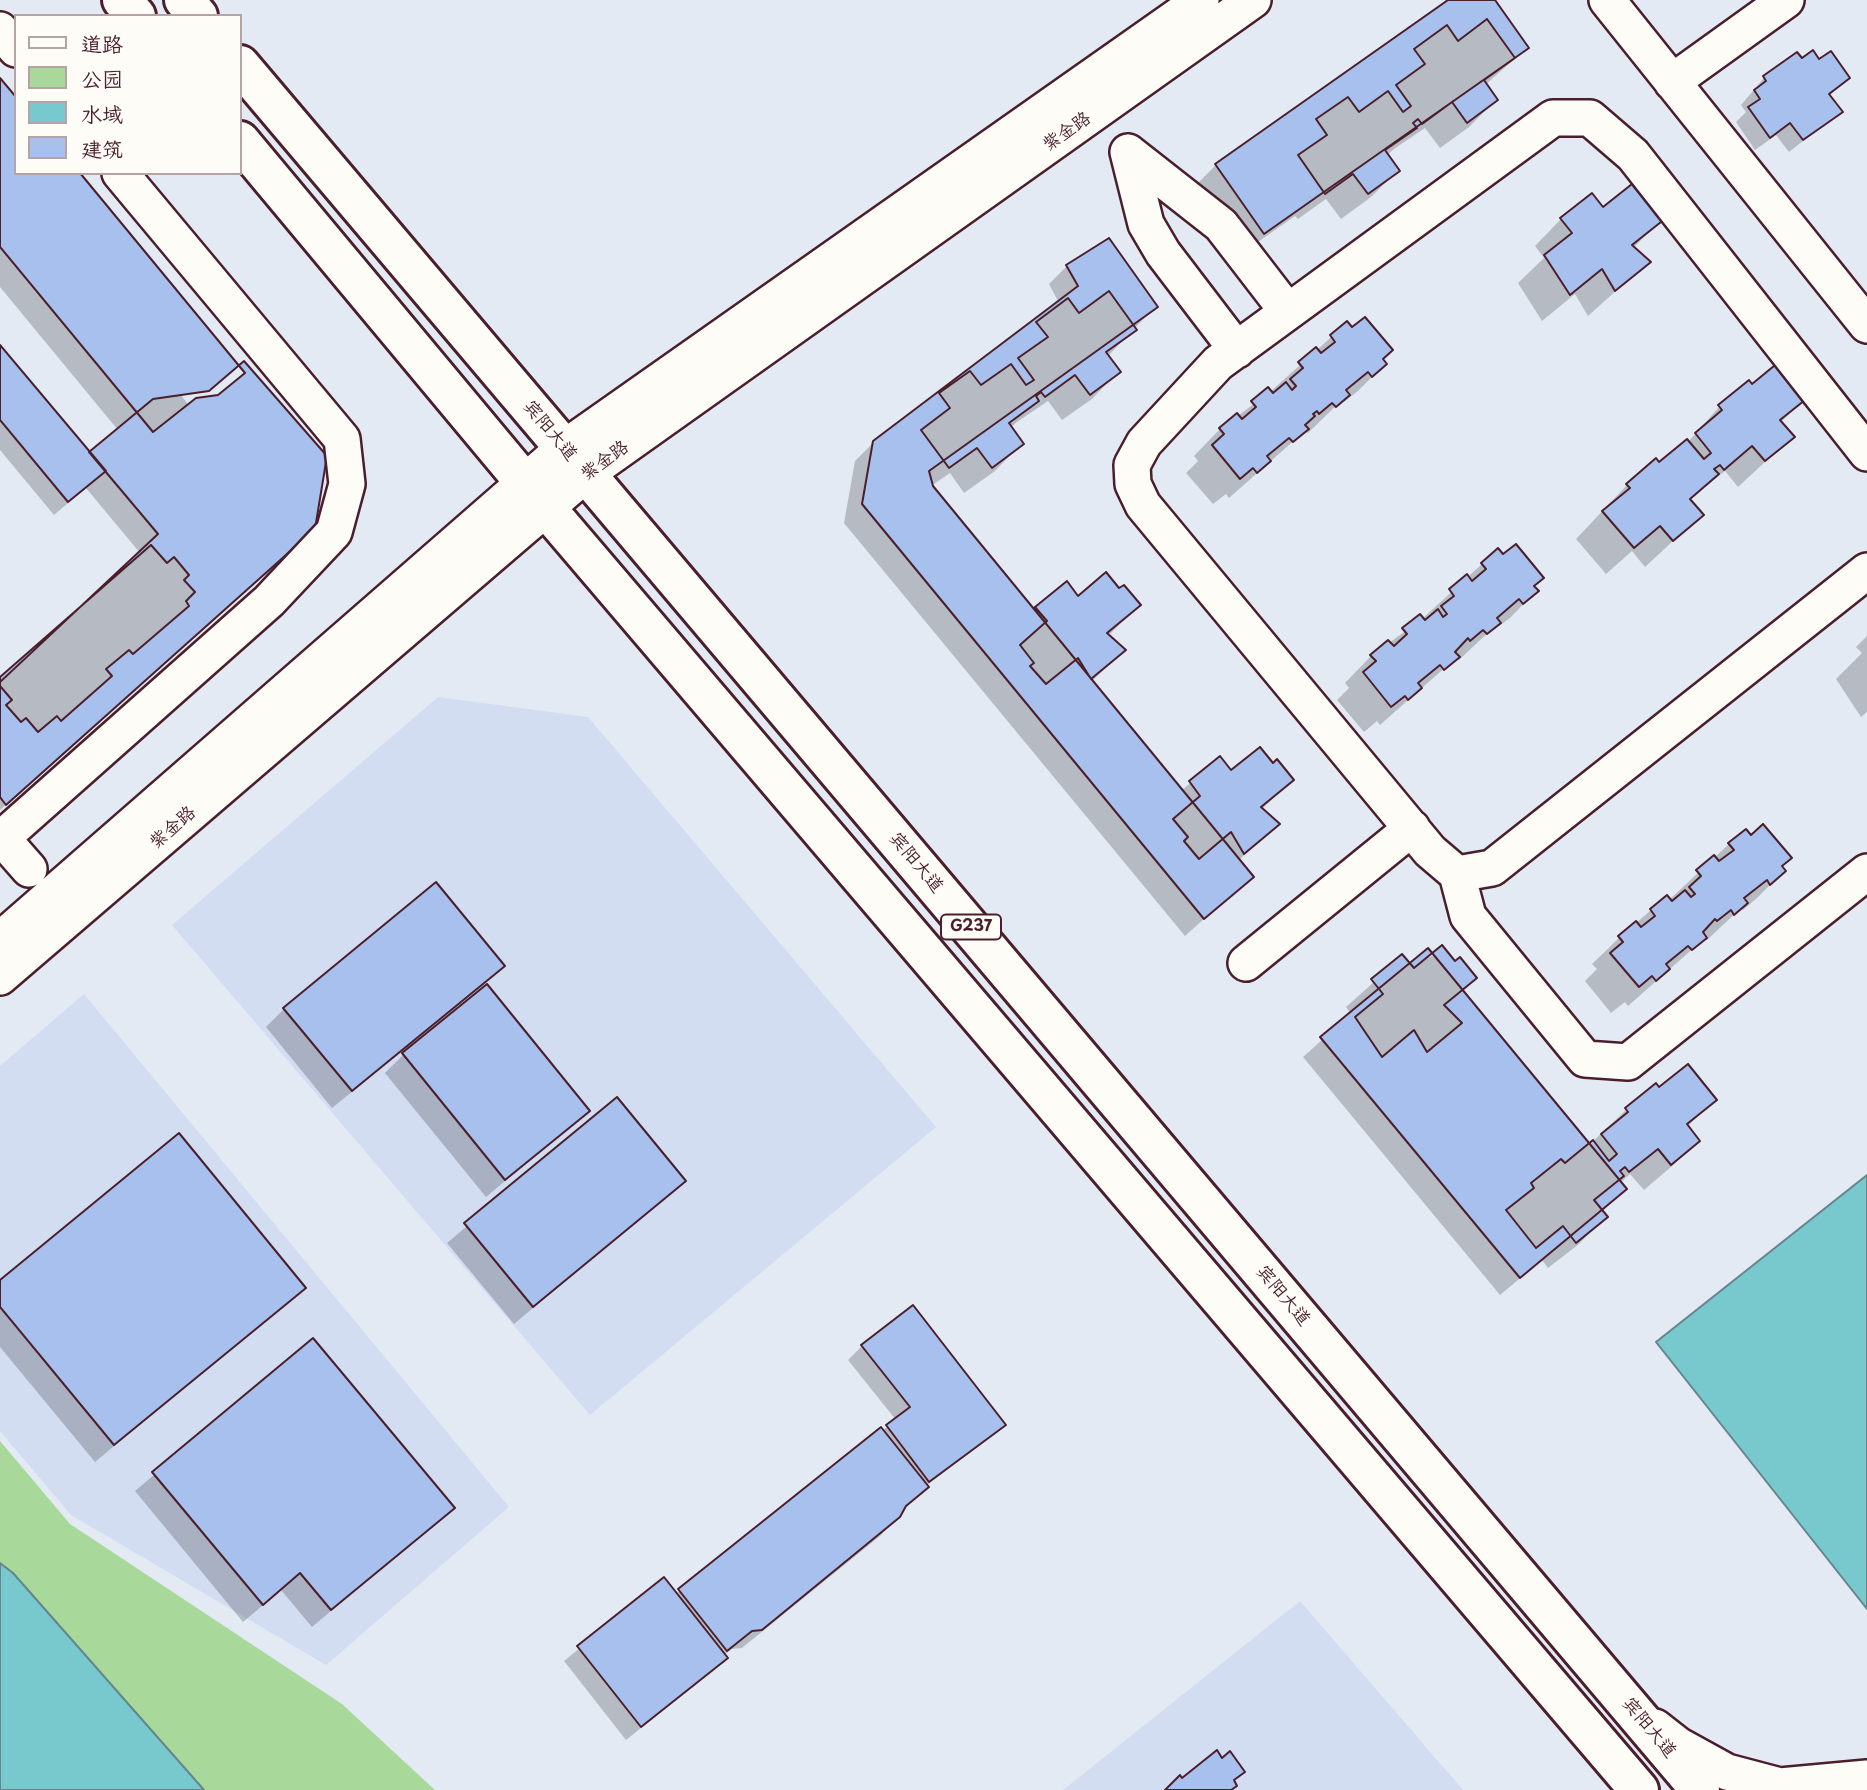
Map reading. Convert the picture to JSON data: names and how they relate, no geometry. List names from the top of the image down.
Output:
{
  "streets": {
    "highway": ["宾阳大道", "G237"],
    "street": ["紫金路"]
  },
  "crossings": [
    ["紫金路", "宾阳大道"],
    ["紫金路", "G237"]
  ],
  "legend": [
    "道路",
    "公园",
    "水域",
    "建筑"
  ]
}
